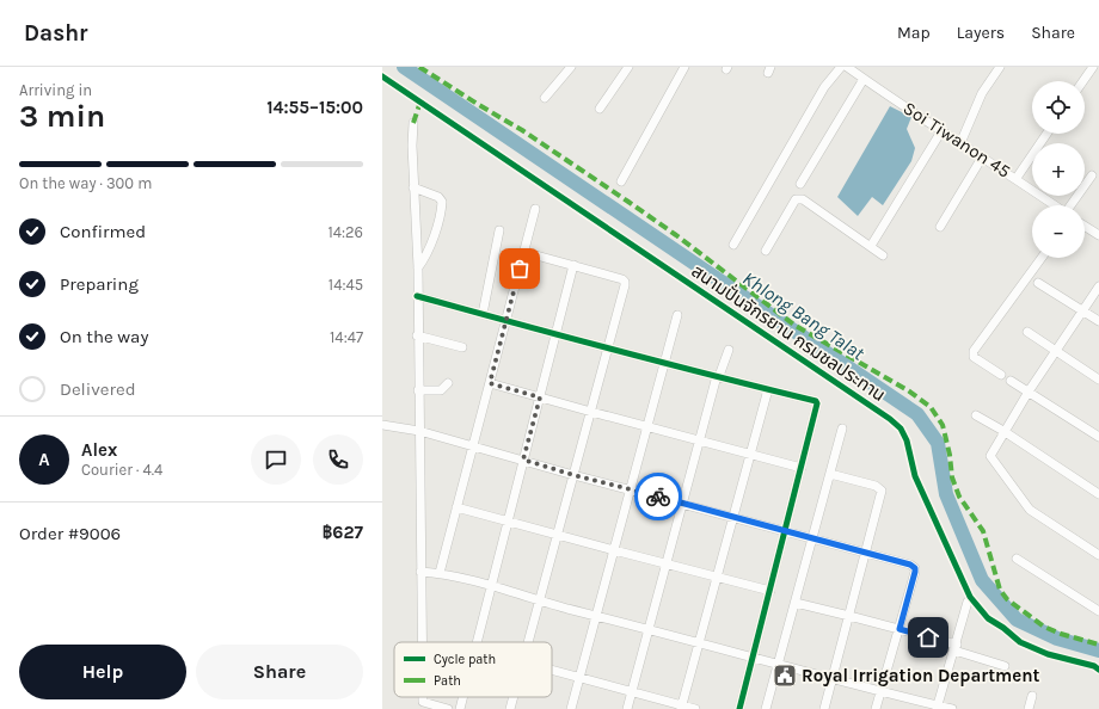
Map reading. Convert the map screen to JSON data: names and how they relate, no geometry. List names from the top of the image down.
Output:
{
  "streets": {
    "street": ["Soi Tiwanon 45"],
    "cycle path": ["สนามปั่นจักรยาน กรมชลประทาน"]
  },
  "water": ["Khlong Bang Talat"],
  "places": {
    "public building": ["Royal Irrigation Department"]
  },
  "legend": ["Cycle path", "Path"],
  "page": {
    "header": "Dashr",
    "nav": ["Map", "Layers", "Share"],
    "heading": ["3 min", "Arriving in", "14:55–15:00"],
    "panel": [
      "Alex",
      "Courier · 4.4",
      "Order #9006",
      "฿627"
    ],
    "map_buttons": ["+", "−"],
    "bar": "On the way · 300 m",
    "list": [
      ["Confirmed", "14:26"],
      ["Preparing", "14:45"],
      ["On the way", "14:47"],
      "Delivered"
    ],
    "round": "A",
    "buttons": ["Help", "Share"]
  }
}
